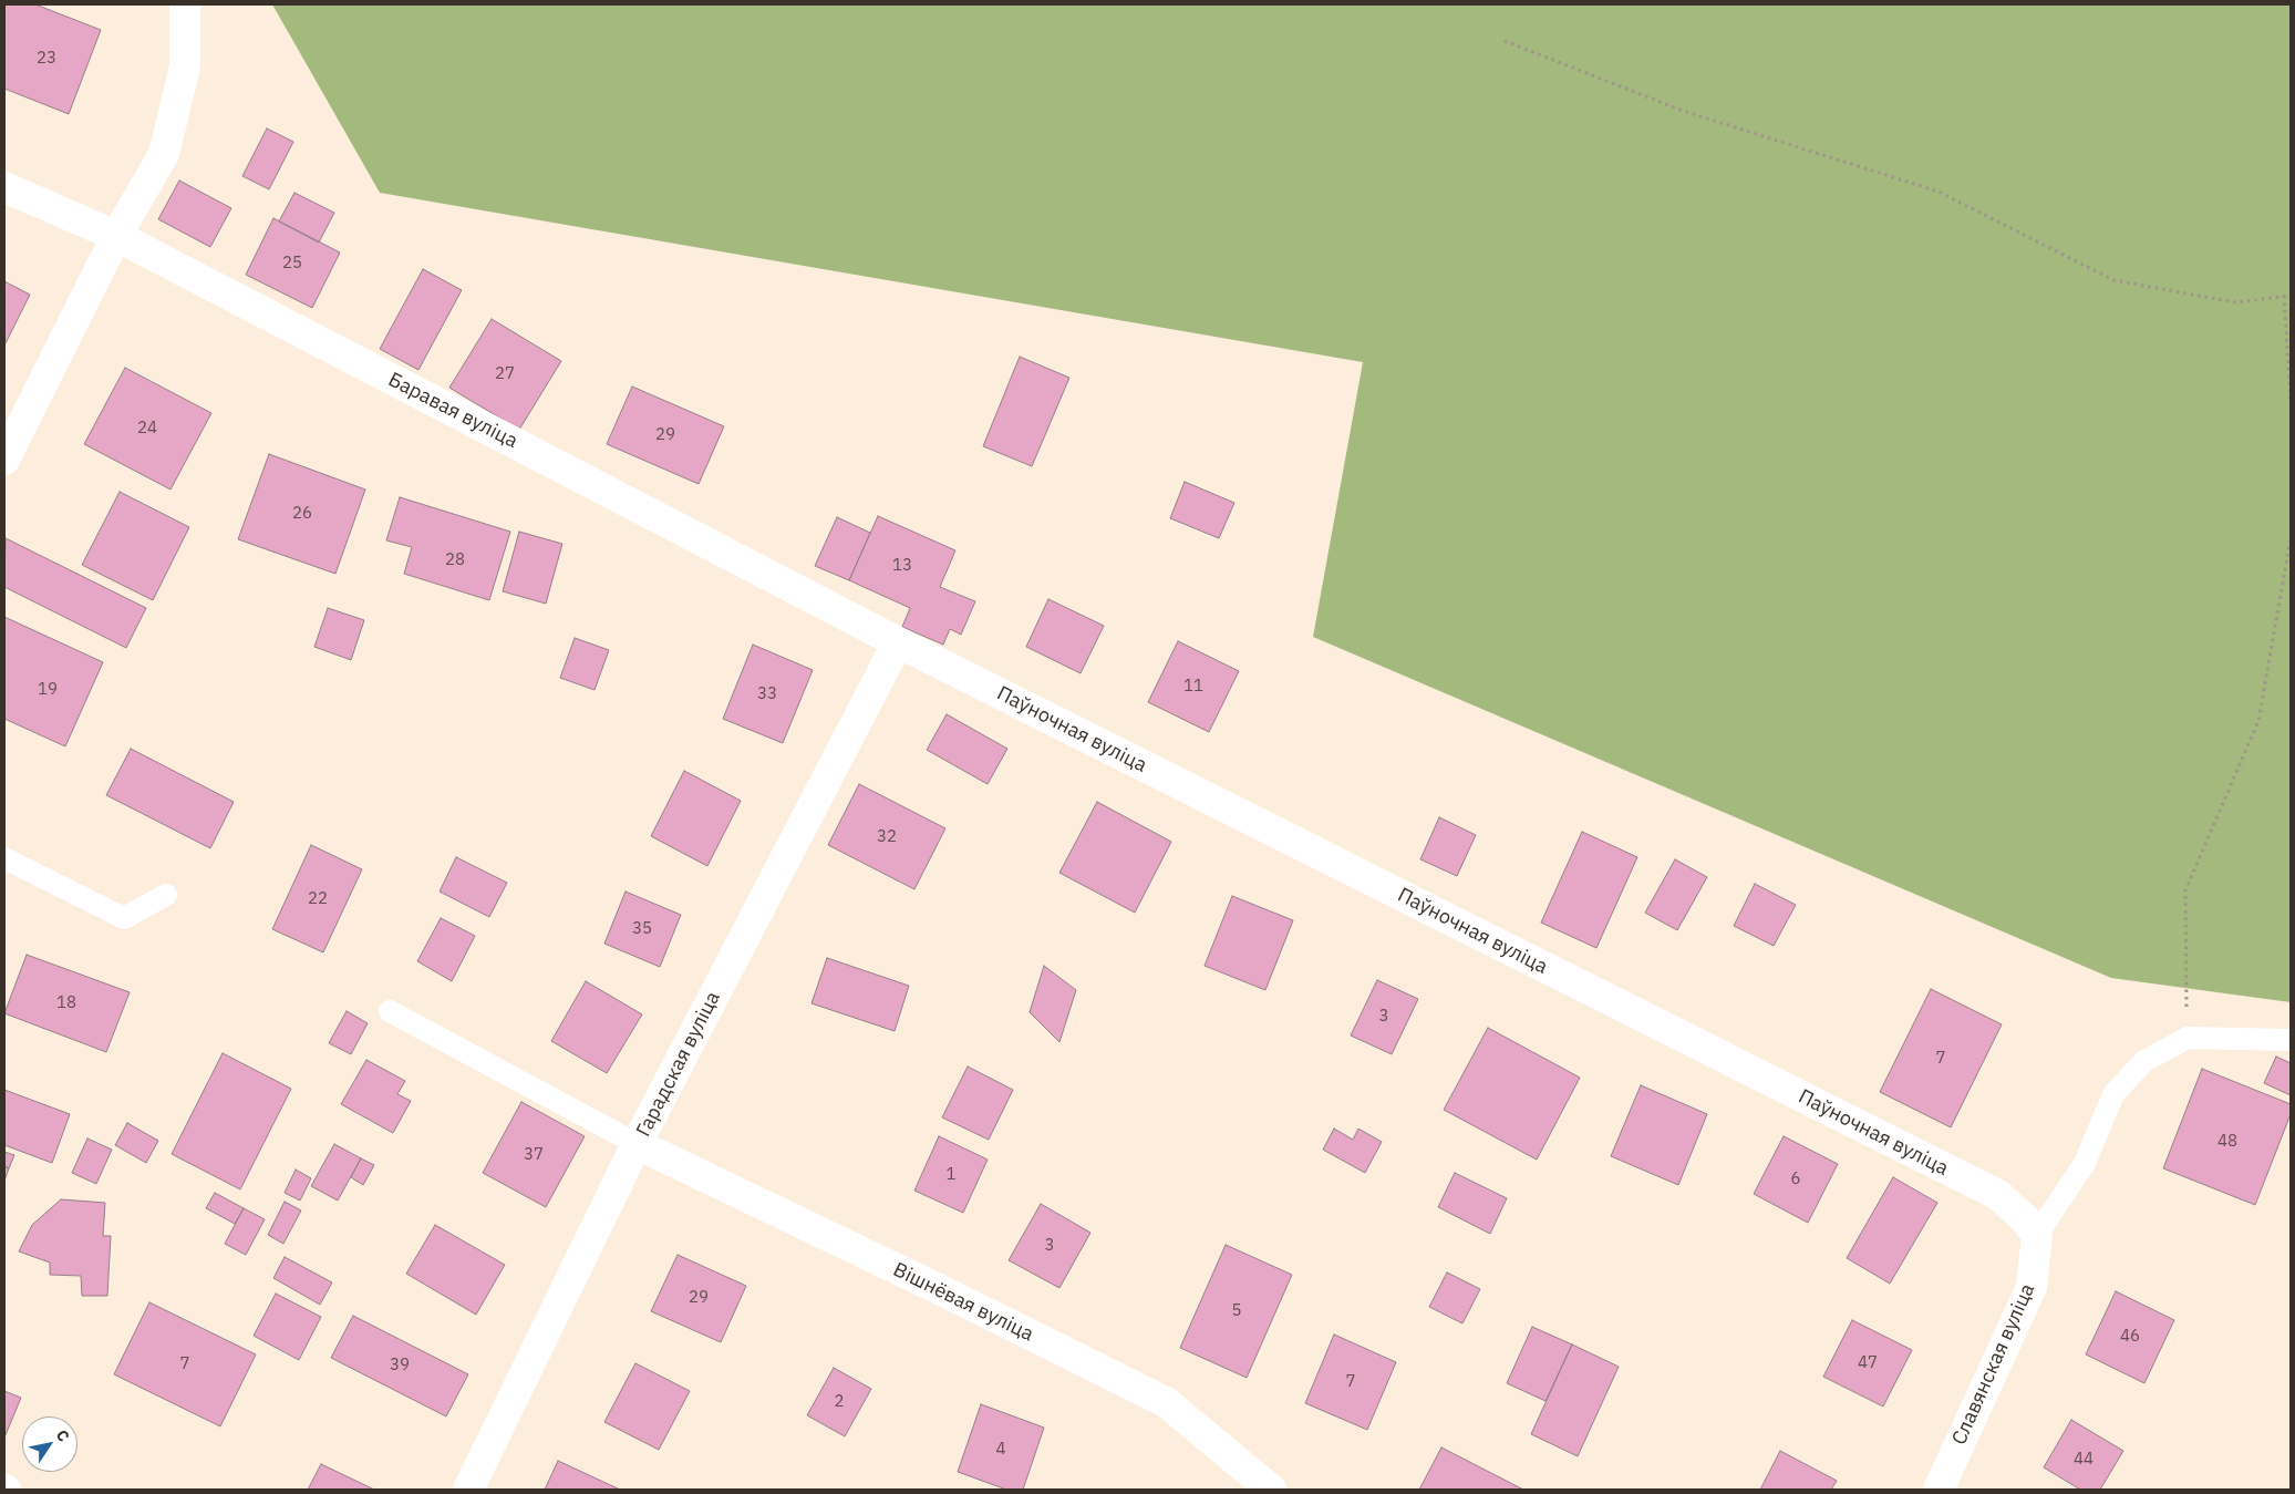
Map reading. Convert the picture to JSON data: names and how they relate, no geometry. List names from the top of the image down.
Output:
{
  "streets": {
    "street": [
      "Баравая вуліца",
      "Паўночная вуліца",
      "Гарадская вуліца",
      "Вішнёвая вуліца",
      "Славянская вуліца"
    ]
  },
  "crossings": [
    ["Баравая вуліца", "Паўночная вуліца"],
    ["Баравая вуліца", "Гарадская вуліца"],
    ["Паўночная вуліца", "Гарадская вуліца"],
    ["Паўночная вуліца", "Славянская вуліца"],
    ["Гарадская вуліца", "Вішнёвая вуліца"]
  ],
  "house_numbers": [
    "23",
    "25",
    "27",
    "24",
    "29",
    "26",
    "28",
    "13",
    "11",
    "19",
    "33",
    "32",
    "22",
    "35",
    "18",
    "3",
    "7",
    "48",
    "37",
    "1",
    "6",
    "3",
    "29",
    "5",
    "46",
    "47",
    "7",
    "39",
    "7",
    "2",
    "4",
    "44"
  ],
  "north": "top right"
}
